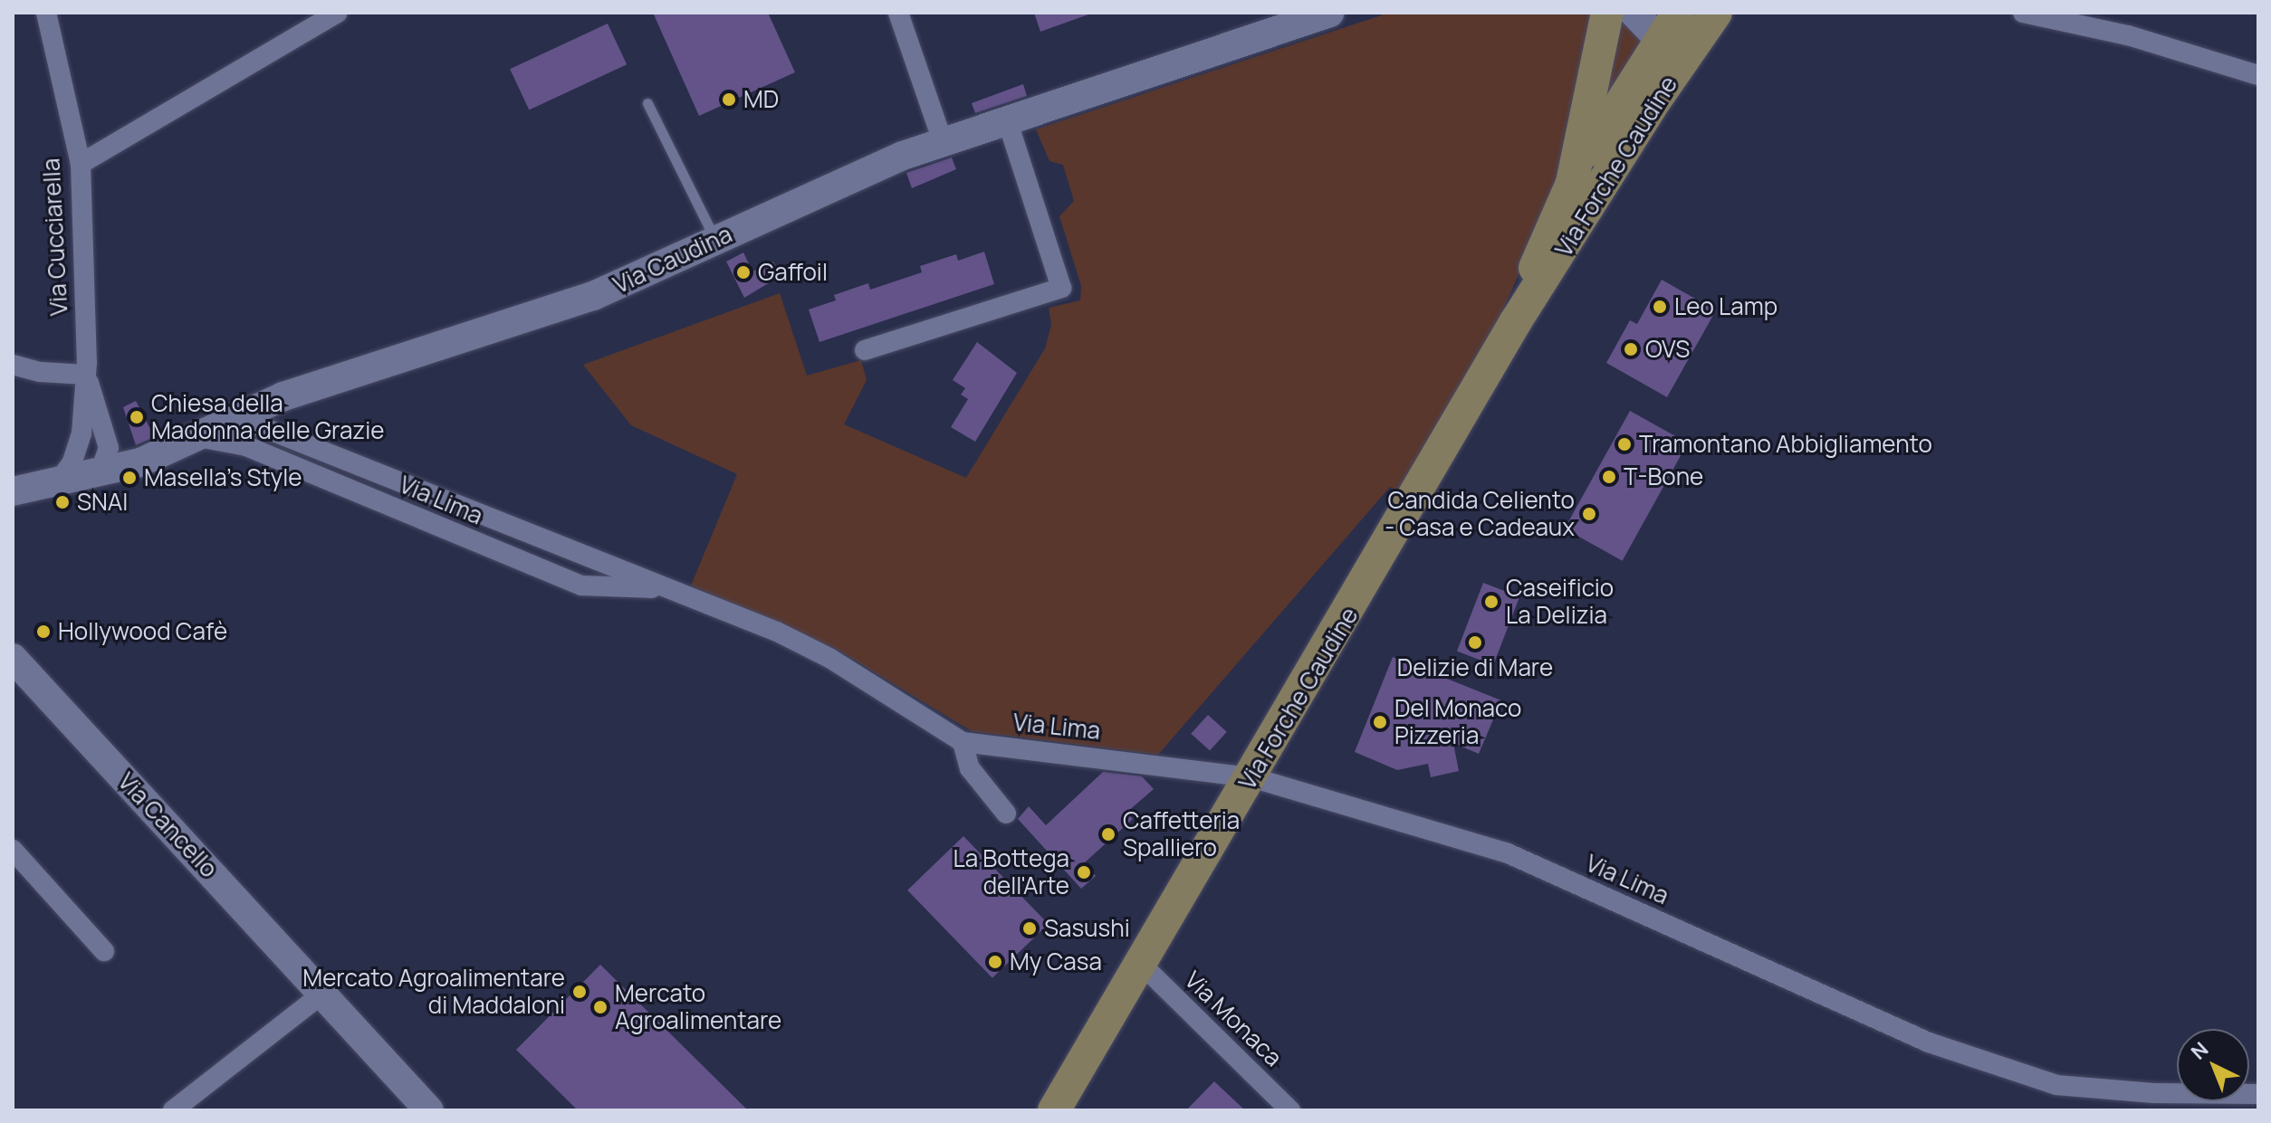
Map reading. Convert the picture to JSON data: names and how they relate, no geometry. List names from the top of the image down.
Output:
{
  "streets": {
    "main road": ["Via Forche Caudine", "Via Caudina", "Via Cancello"],
    "street": ["Via Cucciarella", "Via Lima", "Via Monaca"]
  },
  "crossings": [
    ["Via Forche Caudine", "Via Lima"],
    ["Via Forche Caudine", "Via Monaca"],
    ["Via Cucciarella", "Via Caudina"],
    ["Via Caudina", "Via Lima"]
  ],
  "places": [
    "MD",
    "Gaffoil",
    "Leo Lamp",
    "OVS",
    "Chiesa della Madonna delle Grazie",
    "Tramontano Abbigliamento",
    "T-Bone",
    "Masella's Style",
    "SNAI",
    "Candida Celiento - Casa e Cadeaux",
    "Caseificio La Delizia",
    "Hollywood Cafè",
    "Delizie di Mare",
    "Del Monaco Pizzeria",
    "Caffetteria Spalliero",
    "La Bottega dell'Arte",
    "Sasushi",
    "My Casa",
    "Mercato Agroalimentare di Maddaloni",
    "Mercato Agroalimentare"
  ],
  "north": "top left"
}
